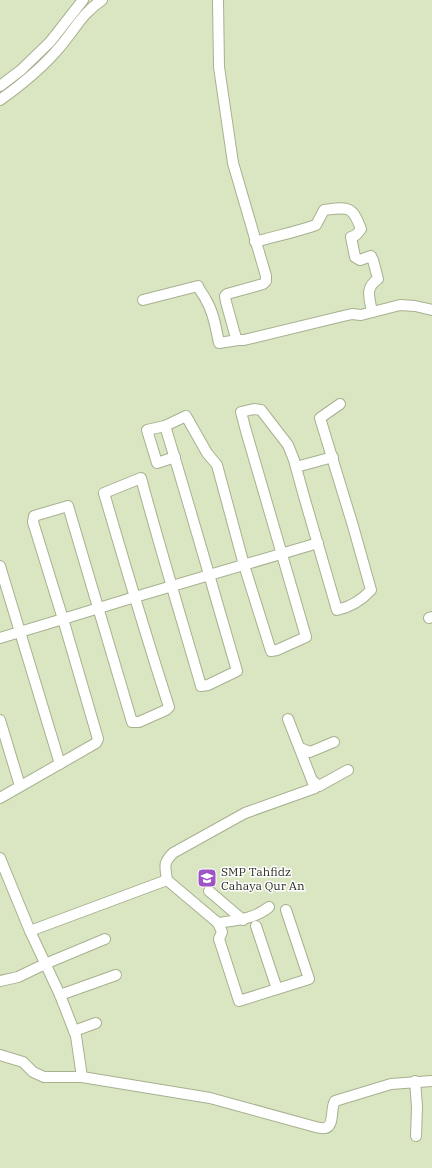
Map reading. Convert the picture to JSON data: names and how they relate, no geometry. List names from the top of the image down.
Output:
{
  "places": {
    "school or university": ["SMP Tahfidz Cahaya Qur An"]
  }
}
